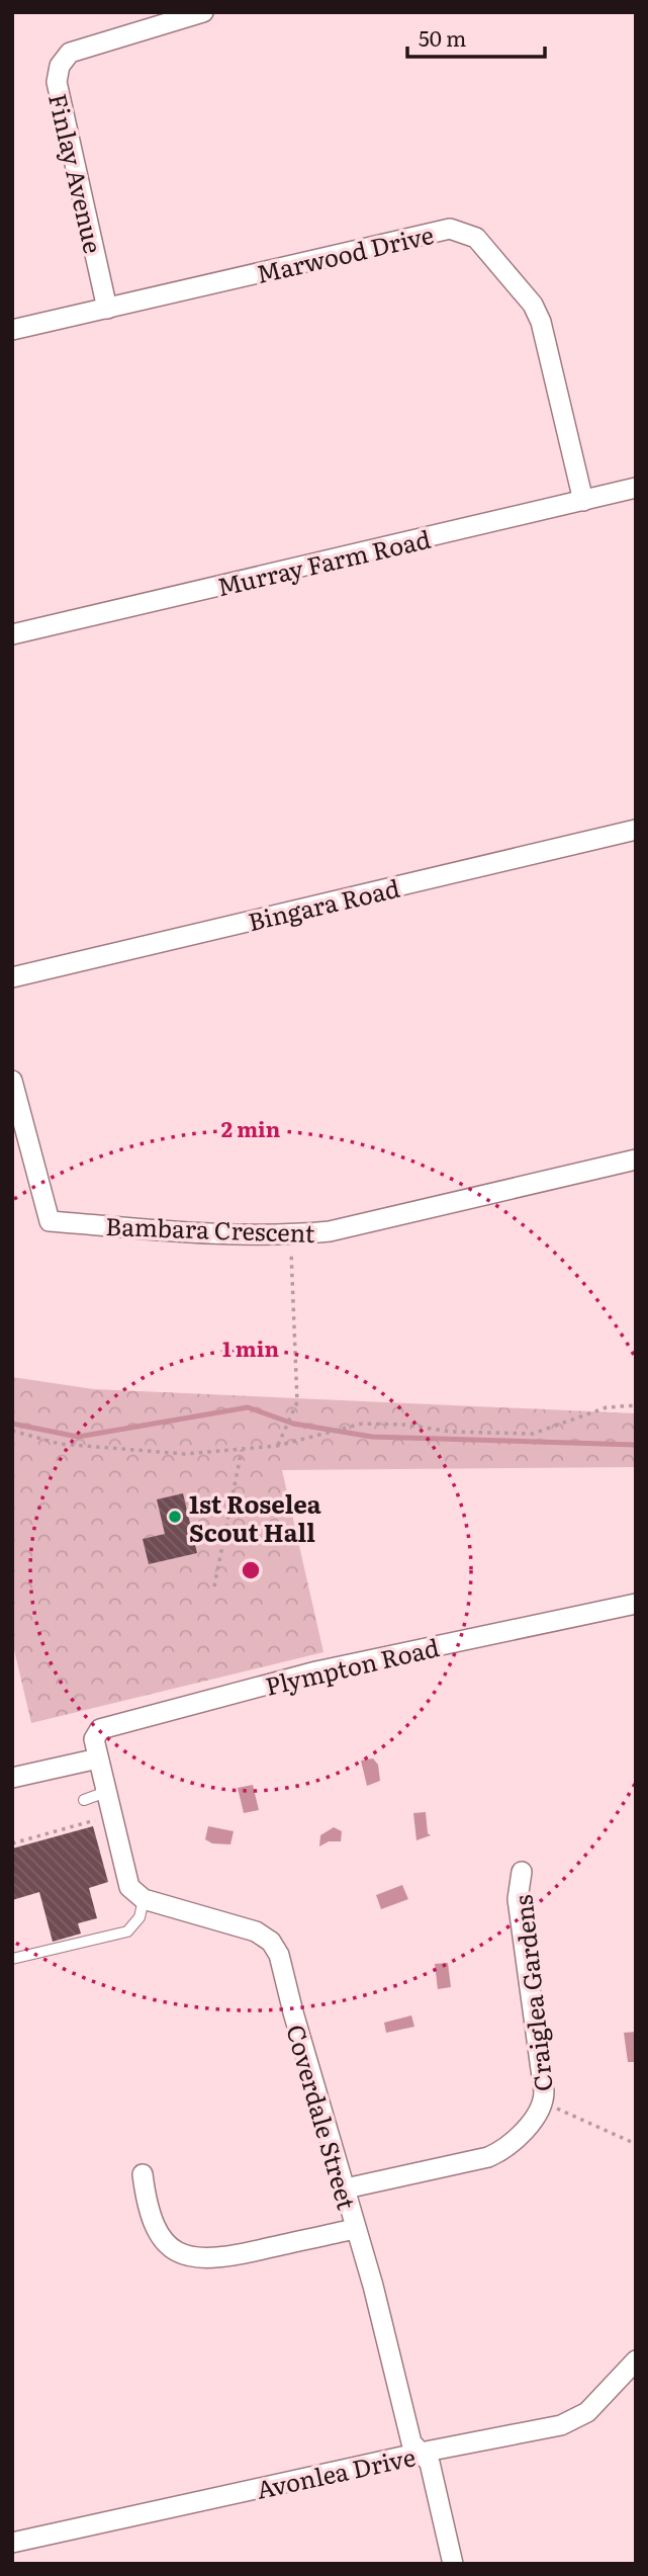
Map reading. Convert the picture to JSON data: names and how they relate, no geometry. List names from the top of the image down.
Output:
{
  "streets": {
    "street": [
      "Finlay Avenue",
      "Marwood Drive",
      "Murray Farm Road",
      "Bingara Road",
      "Bambara Crescent",
      "Plympton Road",
      "Craiglea Gardens",
      "Coverdale Street",
      "Avonlea Drive"
    ]
  },
  "crossings": [
    ["Finlay Avenue", "Marwood Drive"],
    ["Marwood Drive", "Murray Farm Road"],
    ["Craiglea Gardens", "Coverdale Street"],
    ["Coverdale Street", "Avonlea Drive"]
  ],
  "places": ["1st Roselea Scout Hall"],
  "scale_bar": "50 m",
  "rings": ["2 min", "1 min"]
}
